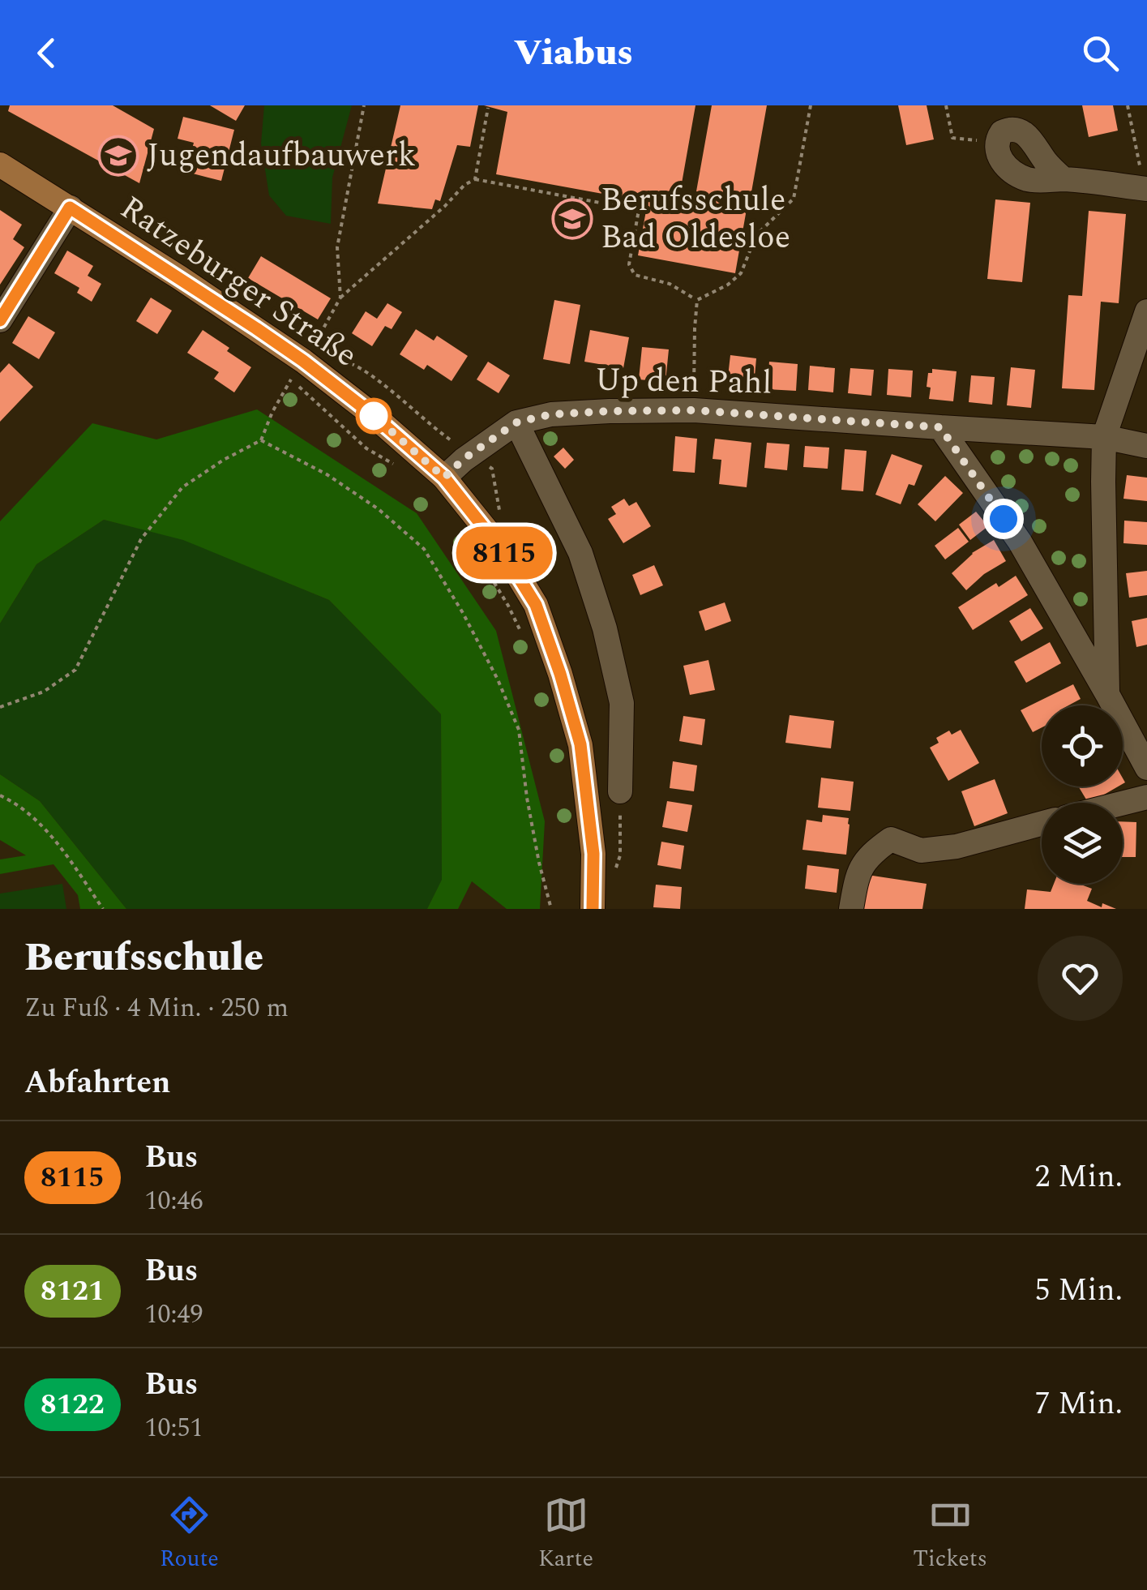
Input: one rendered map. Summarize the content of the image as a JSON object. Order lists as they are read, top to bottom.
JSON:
{
  "streets": {
    "main road": ["Ratzeburger Straße"],
    "street": ["Up den Pahl"]
  },
  "crossings": [
    ["Ratzeburger Straße", "Up den Pahl"]
  ],
  "places": {
    "school or university": ["Jugendaufbauwerk", "Berufsschule Bad Oldesloe"]
  },
  "lines": ["bus line 8115"],
  "page": {
    "header": "Viabus",
    "on_map": "8115",
    "heading": [
      ["Berufsschule", "Zu Fuß · 4 Min. · 250 m"],
      "Abfahrten"
    ],
    "list": [
      {
        "mark": "8115",
        "name": "Bus",
        "note": "10:46",
        "value": "2 Min."
      },
      {
        "mark": "8121",
        "name": "Bus",
        "note": "10:49",
        "value": "5 Min."
      },
      {
        "mark": "8122",
        "name": "Bus",
        "note": "10:51",
        "value": "7 Min."
      }
    ],
    "tabs": ["Route", "Karte", "Tickets"]
  }
}
